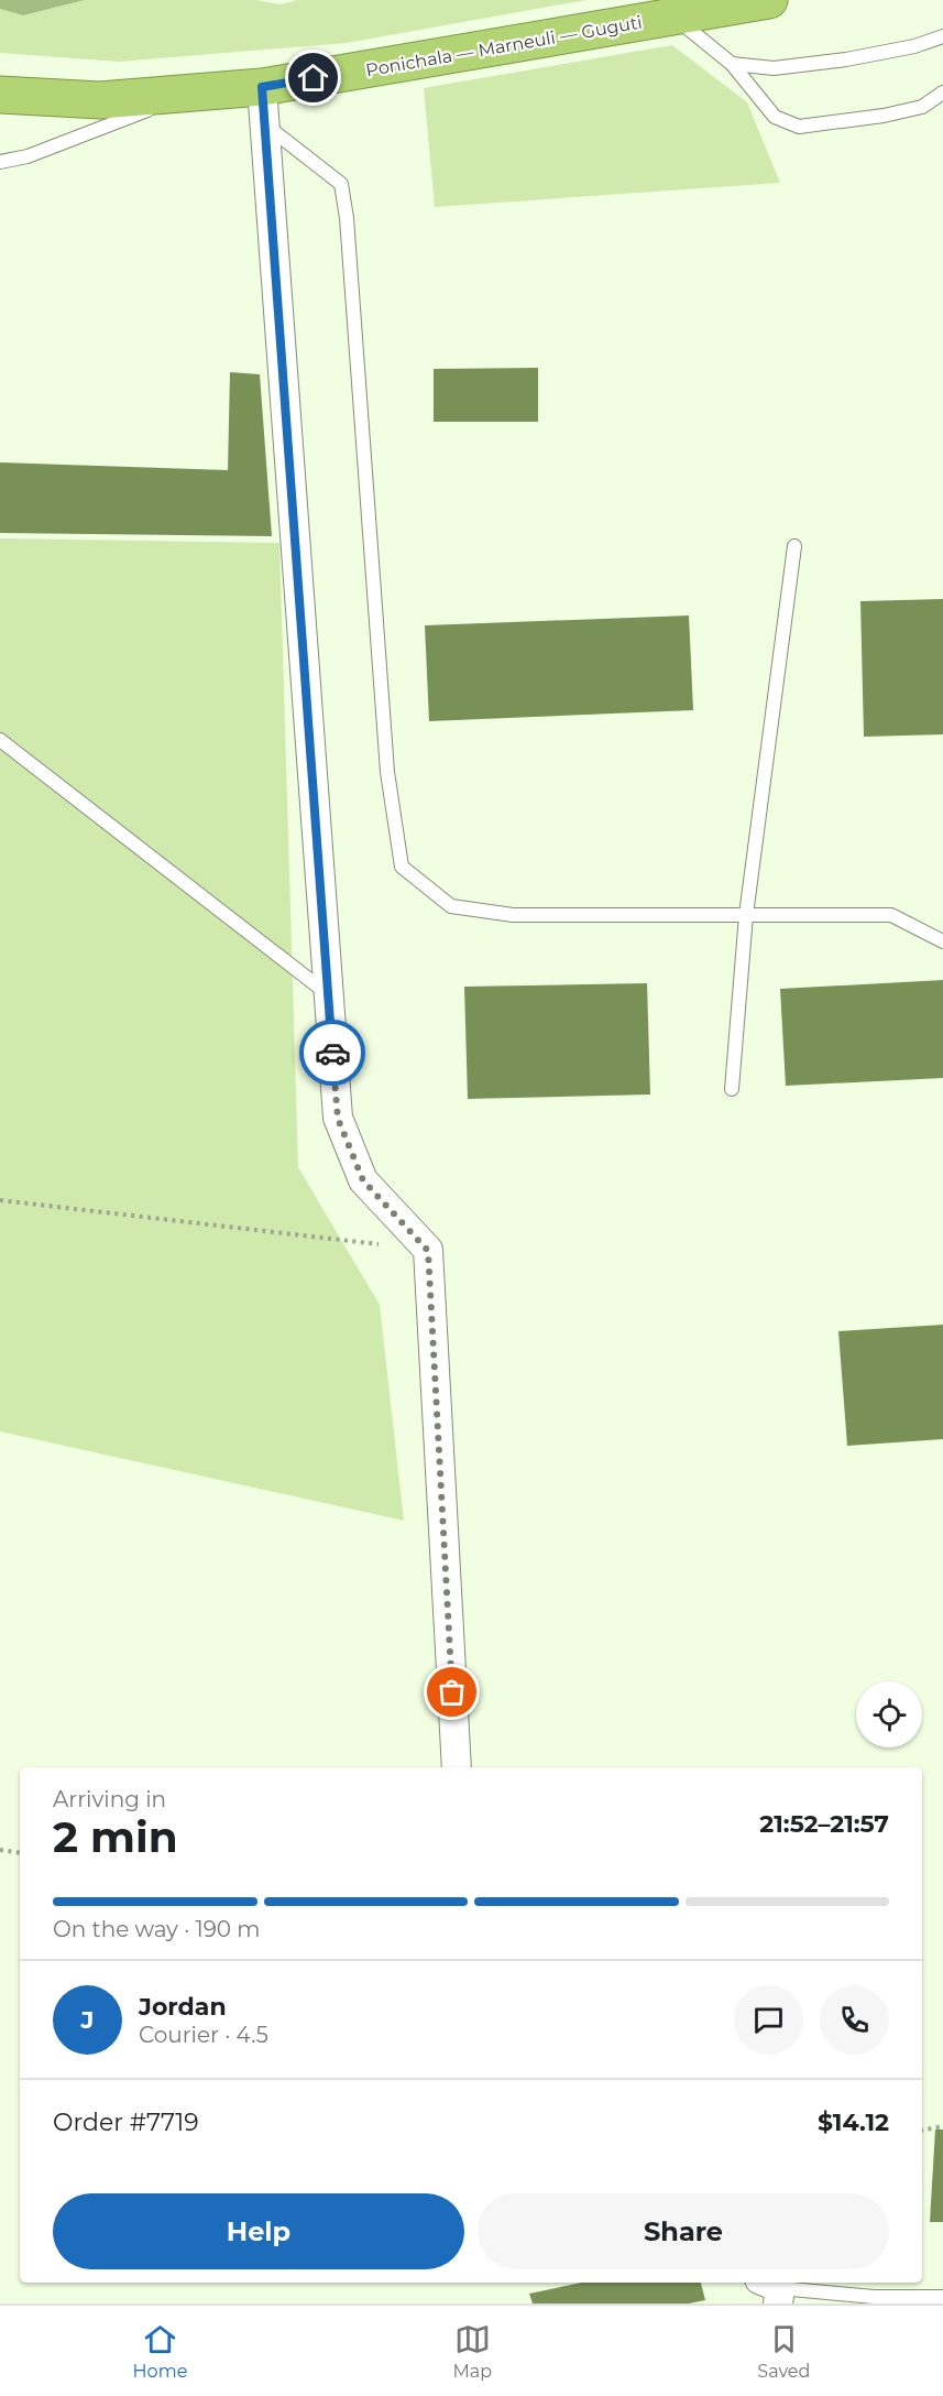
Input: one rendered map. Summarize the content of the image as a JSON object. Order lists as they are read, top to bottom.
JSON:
{
  "streets": {
    "highway": ["Ponichala — Marneuli — Guguti"]
  },
  "page": {
    "heading": ["2 min", "Arriving in", "21:52–21:57"],
    "panel": [
      "Jordan",
      "Courier · 4.5",
      "Order #7719",
      "$14.12"
    ],
    "bar": "On the way · 190 m",
    "round": "J",
    "buttons": ["Help", "Share"],
    "tabs": ["Home", "Map", "Saved"]
  }
}
